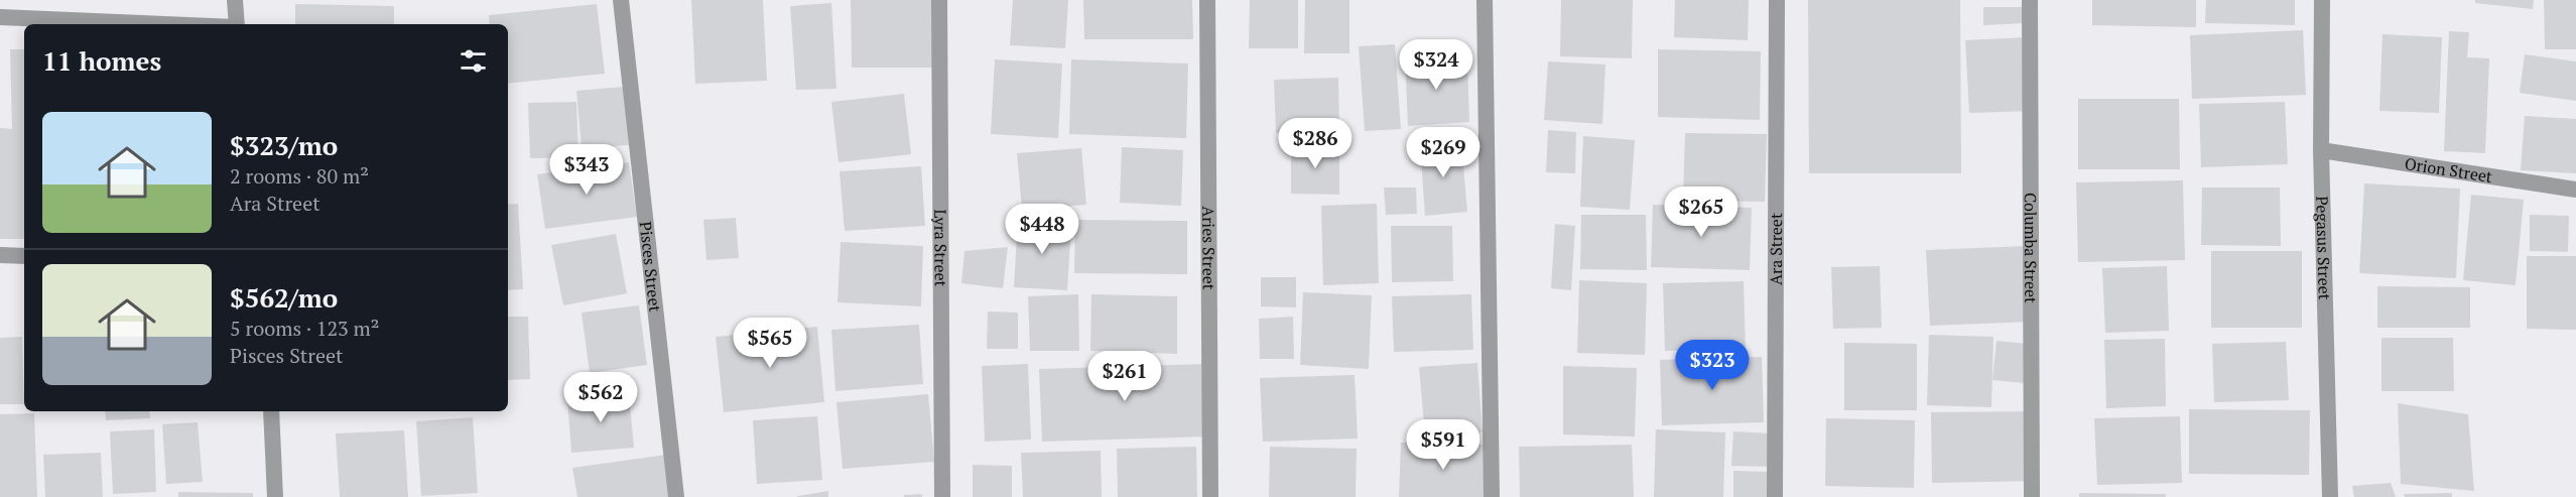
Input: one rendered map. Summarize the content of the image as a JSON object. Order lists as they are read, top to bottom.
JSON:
{
  "streets": {
    "street": [
      "Orion Street",
      "Aries Street",
      "Ara Street",
      "Lyra Street",
      "Columba Street",
      "Pegasus Street",
      "Pisces Street"
    ]
  },
  "crossings": [
    ["Orion Street", "Pegasus Street"]
  ],
  "page": {
    "heading": "11 homes",
    "price": [
      "$324",
      "$286",
      "$269",
      "$343",
      "$265",
      "$448",
      "$565",
      "$323",
      "$261",
      "$562",
      "$591"
    ],
    "list": [
      {
        "name": "$323/mo",
        "note": "2 rooms · 80 m² · Ara Street"
      },
      {
        "name": "$562/mo",
        "note": "5 rooms · 123 m² · Pisces Street"
      }
    ]
  }
}
